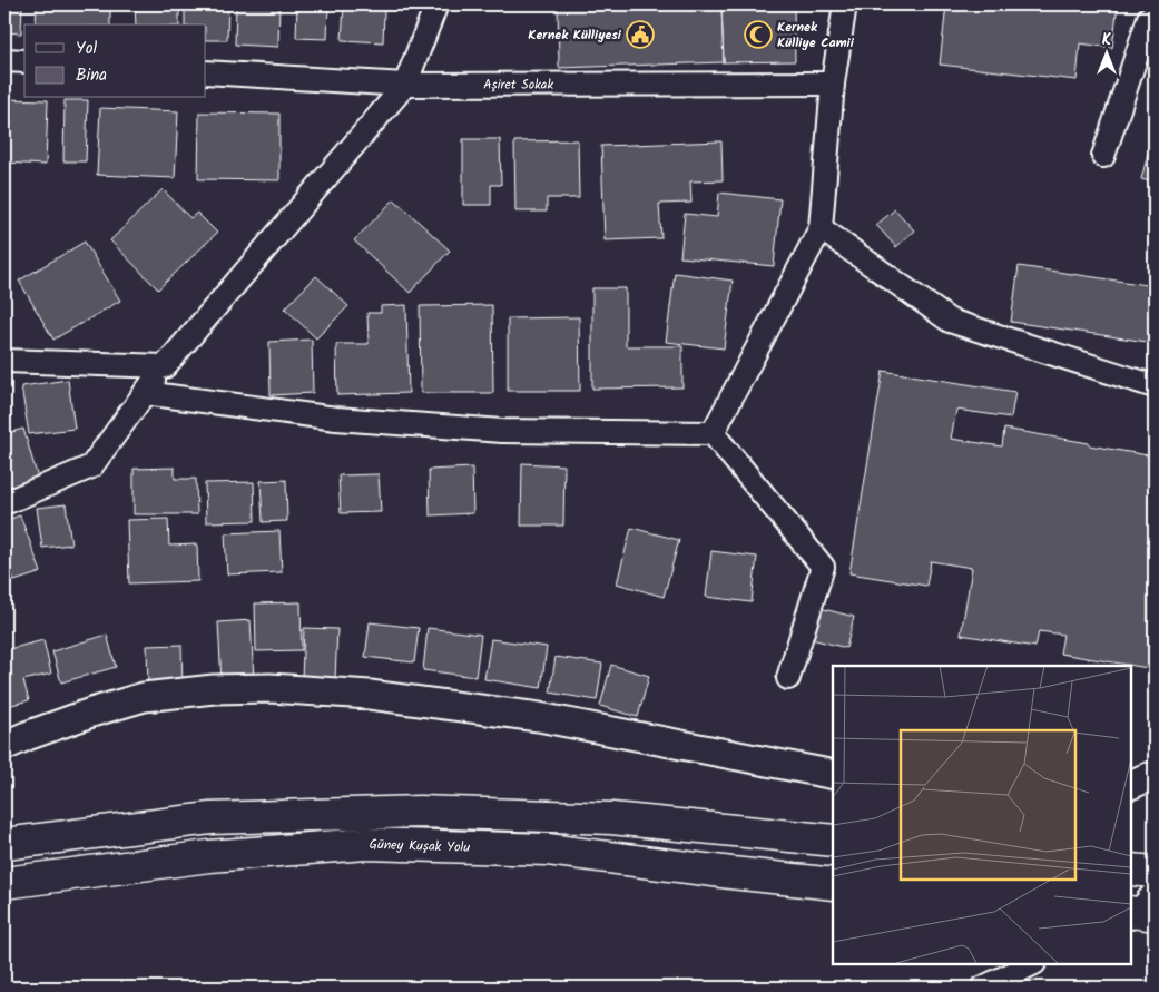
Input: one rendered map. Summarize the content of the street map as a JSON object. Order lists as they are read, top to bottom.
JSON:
{
  "streets": {
    "main road": ["Güney Kuşak Yolu"],
    "street": ["Aşiret Sokak"]
  },
  "places": {
    "public building": ["Kernek Külliyesi"],
    "mosque": ["Kernek Külliye Camii"]
  },
  "legend": ["Yol", "Bina"],
  "north": "top"
}
